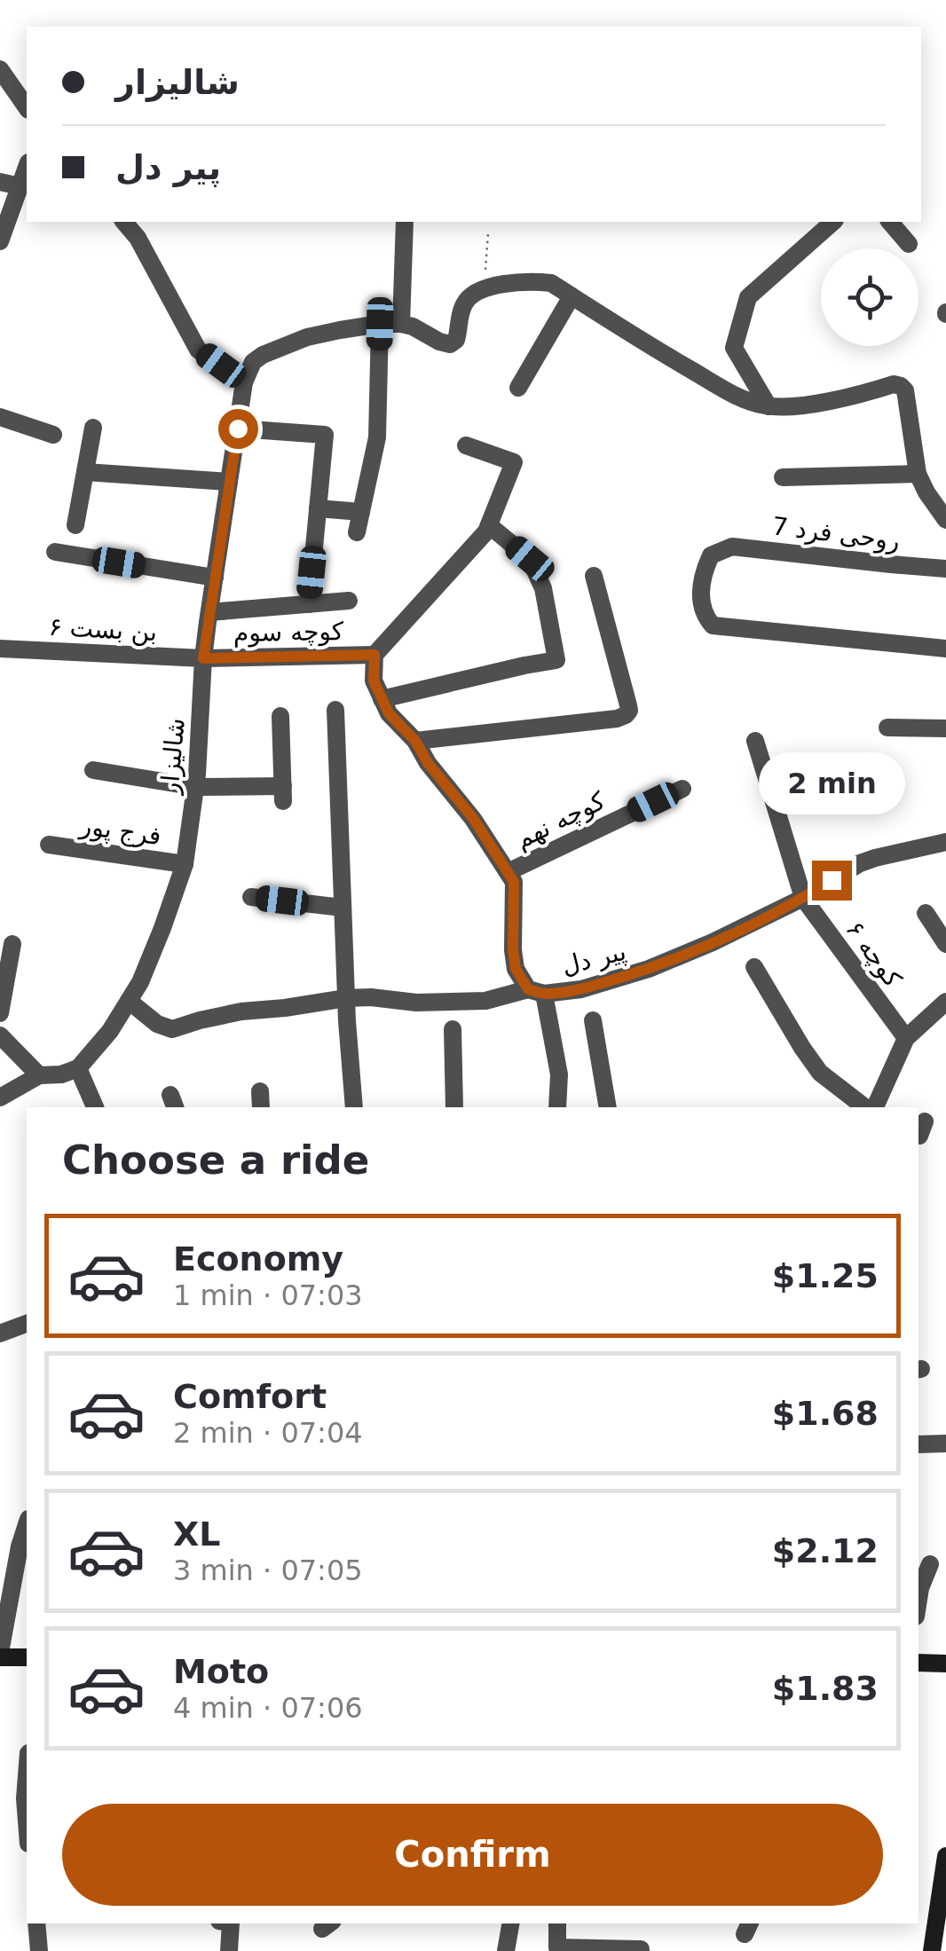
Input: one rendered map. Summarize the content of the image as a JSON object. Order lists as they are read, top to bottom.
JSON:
{
  "streets": {
    "street": [
      "روحی فرد 7",
      "بن بست ۶",
      "کوچه سوم",
      "شالیزار",
      "کوچه نهم",
      "فرج پور",
      "کوچه ۶",
      "پیر دل"
    ]
  },
  "crossings": [
    ["بن بست ۶", "کوچه سوم"],
    ["بن بست ۶", "شالیزار"],
    ["کوچه سوم", "شالیزار"],
    ["شالیزار", "فرج پور"],
    ["شالیزار", "پیر دل"],
    ["کوچه ۶", "پیر دل"]
  ],
  "page": {
    "banner": ["شالیزار", "پیر دل"],
    "bubble": "2 min",
    "heading": "Choose a ride",
    "list": [
      {
        "name": "Economy",
        "note": "1 min · 07:03",
        "value": "$1.25"
      },
      {
        "name": "Comfort",
        "note": "2 min · 07:04",
        "value": "$1.68"
      },
      {
        "name": "XL",
        "note": "3 min · 07:05",
        "value": "$2.12"
      },
      {
        "name": "Moto",
        "note": "4 min · 07:06",
        "value": "$1.83"
      }
    ],
    "buttons": "Confirm"
  }
}
